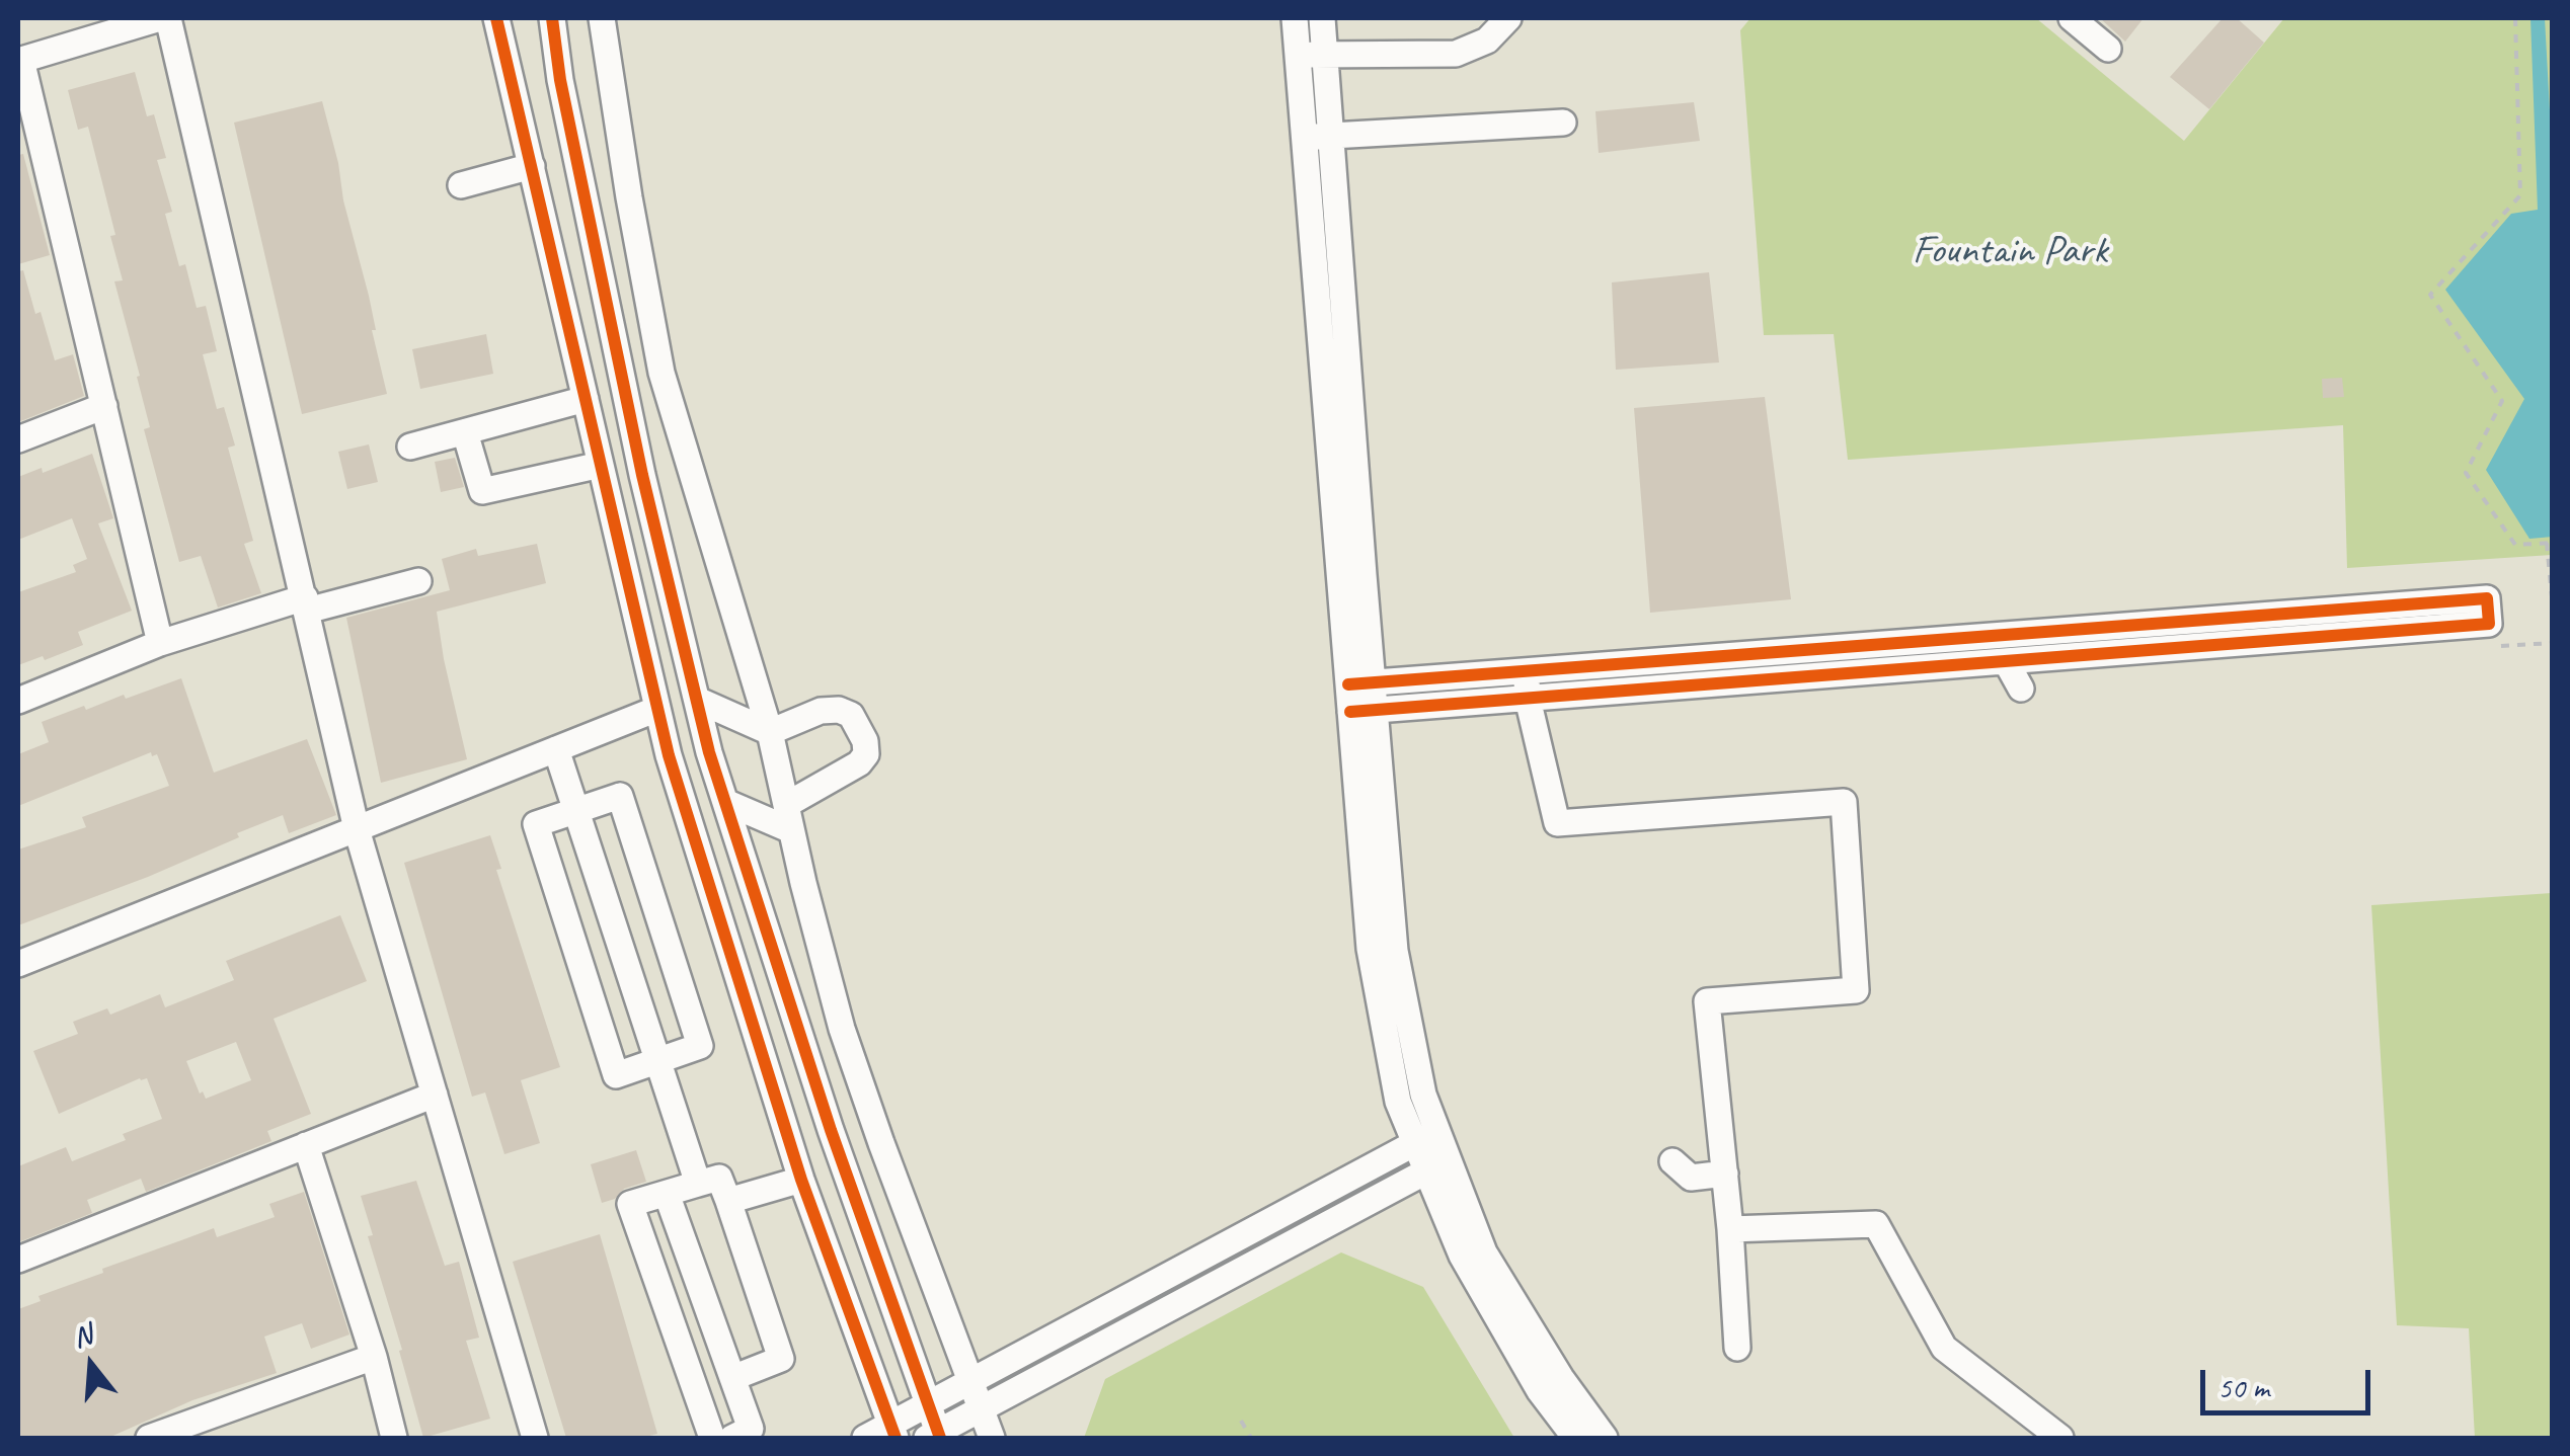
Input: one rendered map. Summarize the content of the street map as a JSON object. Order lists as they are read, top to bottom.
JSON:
{
  "parks": ["Fountain Park"],
  "scale_bar": "50 m",
  "north": "top"
}
